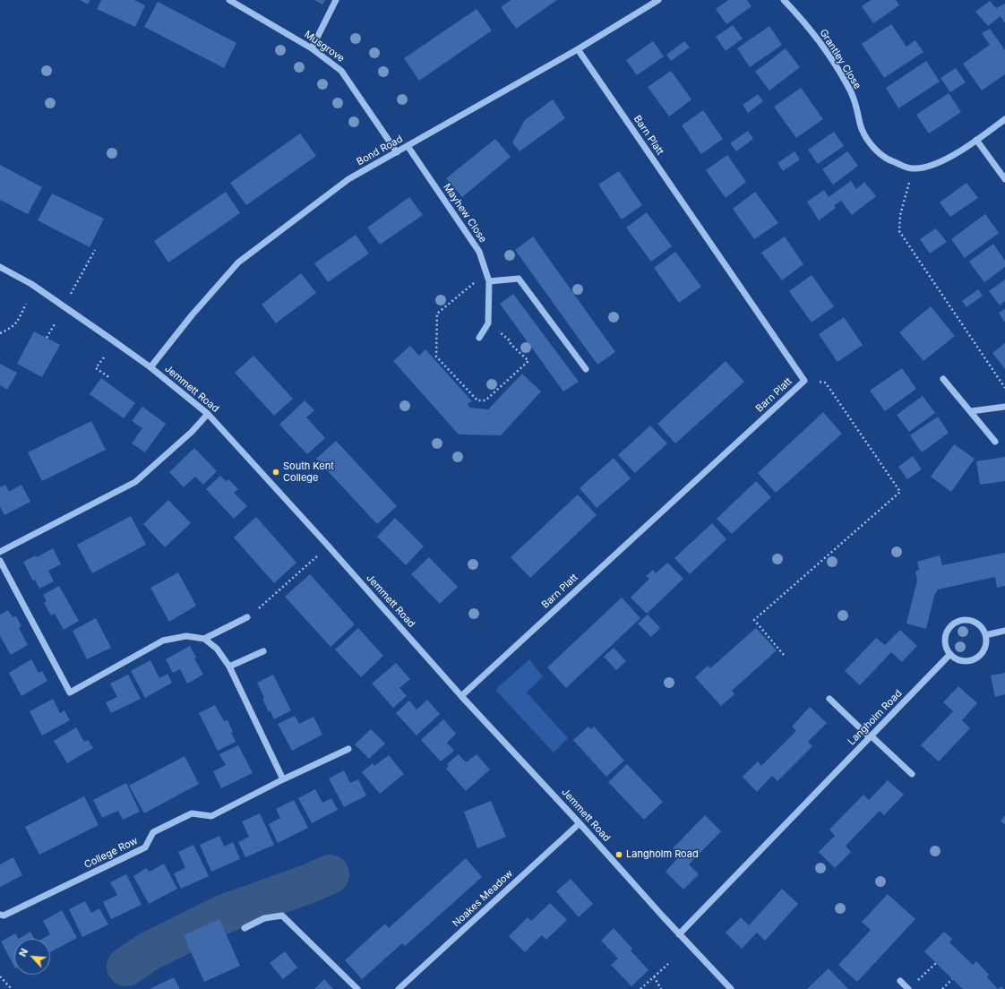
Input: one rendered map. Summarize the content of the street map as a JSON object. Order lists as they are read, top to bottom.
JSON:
{
  "streets": {
    "street": [
      "Musgrove",
      "Grantley Close",
      "Barn Platt",
      "Bond Road",
      "Mayhew Close",
      "Jemmett Road",
      "Langholm Road",
      "College Row",
      "Noakes Meadow"
    ]
  },
  "crossings": [
    ["Musgrove", "Bond Road"],
    ["Barn Platt", "Bond Road"],
    ["Barn Platt", "Jemmett Road"],
    ["Bond Road", "Mayhew Close"],
    ["Bond Road", "Jemmett Road"],
    ["Jemmett Road", "Langholm Road"],
    ["Jemmett Road", "Noakes Meadow"]
  ],
  "places": ["South Kent College", "Langholm Road"],
  "north": "top left"
}
